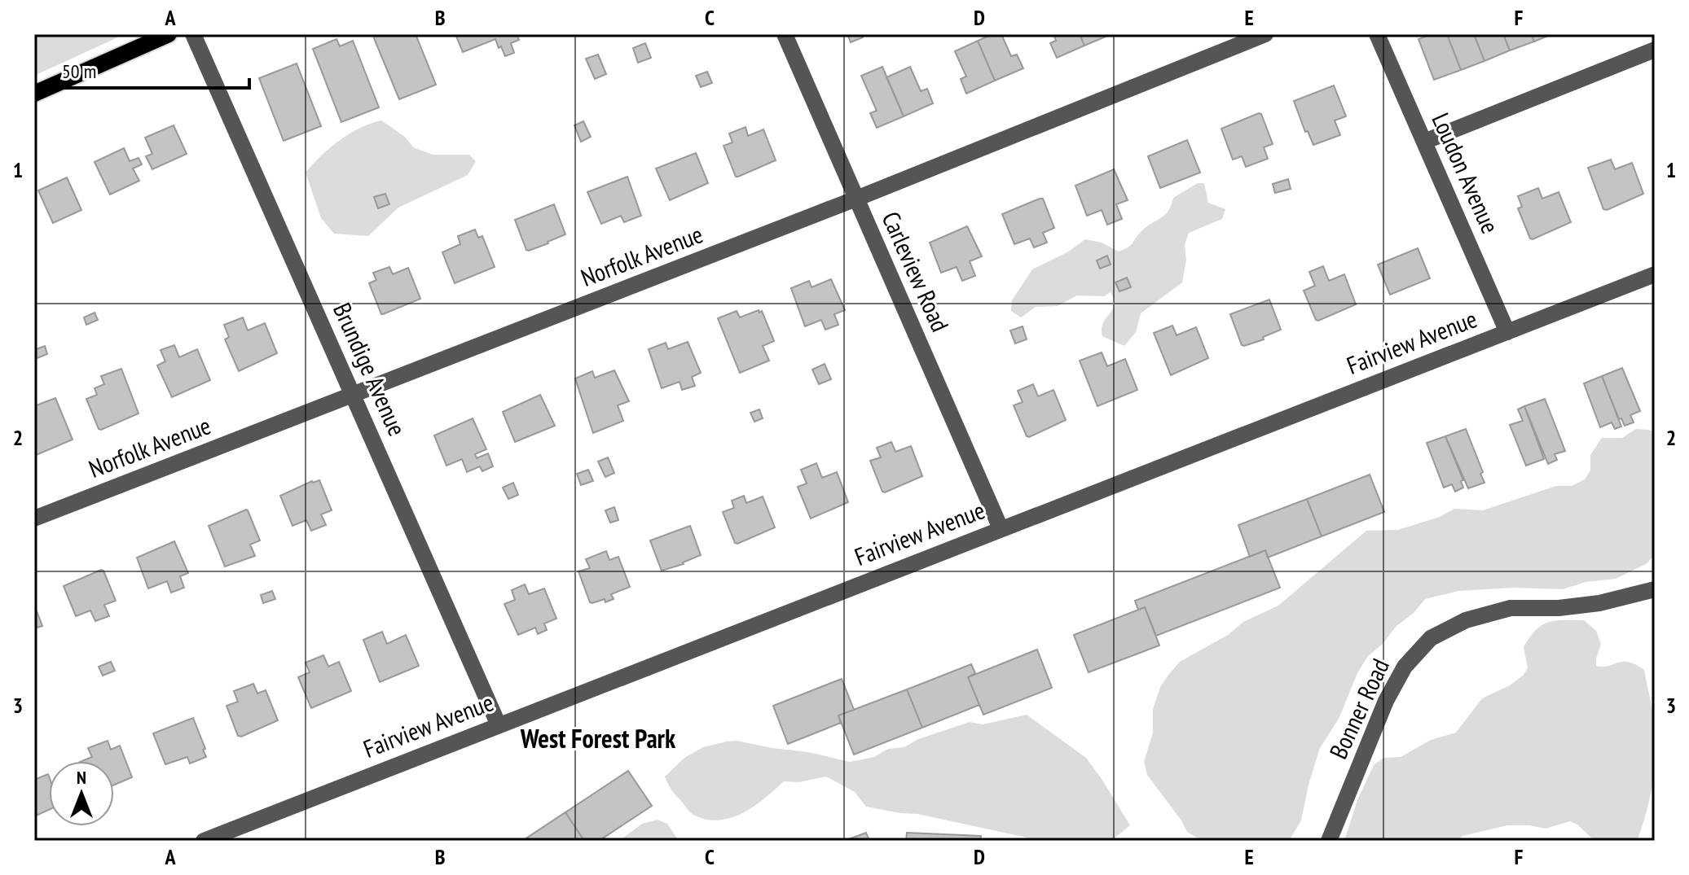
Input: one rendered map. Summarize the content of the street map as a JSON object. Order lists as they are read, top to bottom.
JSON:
{
  "streets": {
    "street": [
      "Loudon Avenue",
      "Norfolk Avenue",
      "Carleview Road",
      "Fairview Avenue",
      "Brundige Avenue",
      "Bonner Road"
    ]
  },
  "crossings": [
    ["Loudon Avenue", "Fairview Avenue"],
    ["Norfolk Avenue", "Carleview Road"],
    ["Norfolk Avenue", "Brundige Avenue"],
    ["Carleview Road", "Fairview Avenue"],
    ["Fairview Avenue", "Brundige Avenue"]
  ],
  "districts": ["West Forest Park"],
  "scale_bar": "50 m",
  "north": "top",
  "grid": {
    "columns": [
      "A",
      "B",
      "C",
      "D",
      "E",
      "F"
    ],
    "rows": ["1", "2", "3"]
  }
}
